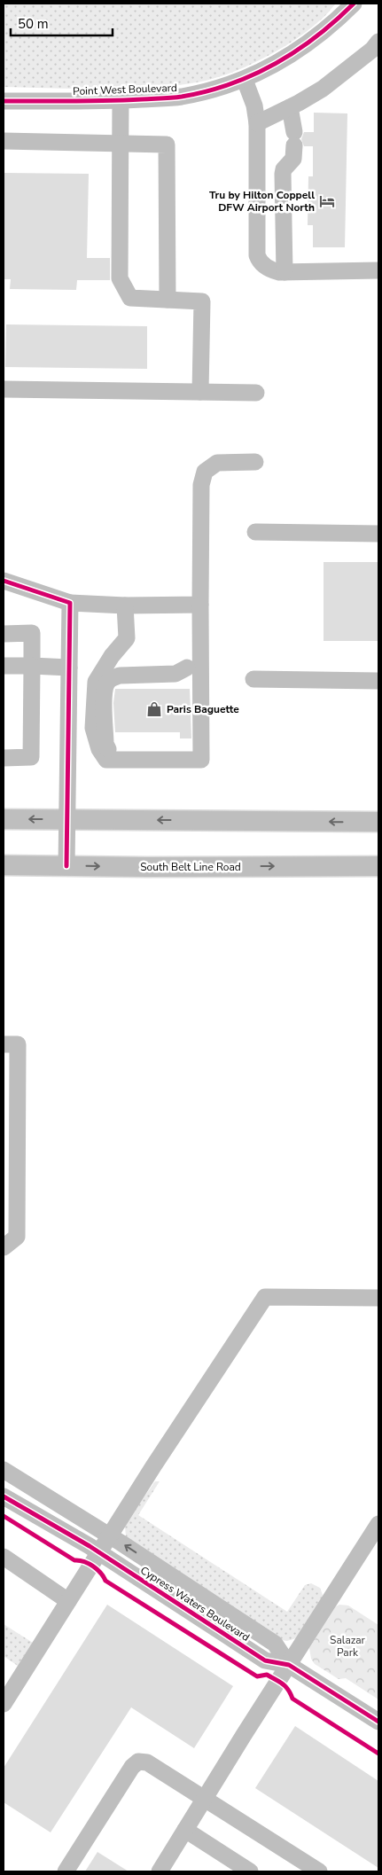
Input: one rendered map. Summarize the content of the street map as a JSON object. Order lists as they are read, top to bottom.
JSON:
{
  "streets": {
    "main road": ["South Belt Line Road"],
    "street": ["Point West Boulevard", "Cypress Waters Boulevard"]
  },
  "parks": ["Salazar Park"],
  "places": {
    "hotel": ["Tru by Hilton Coppell DFW Airport North"],
    "shop": ["Paris Baguette"]
  },
  "scale_bar": "50 m"
}
